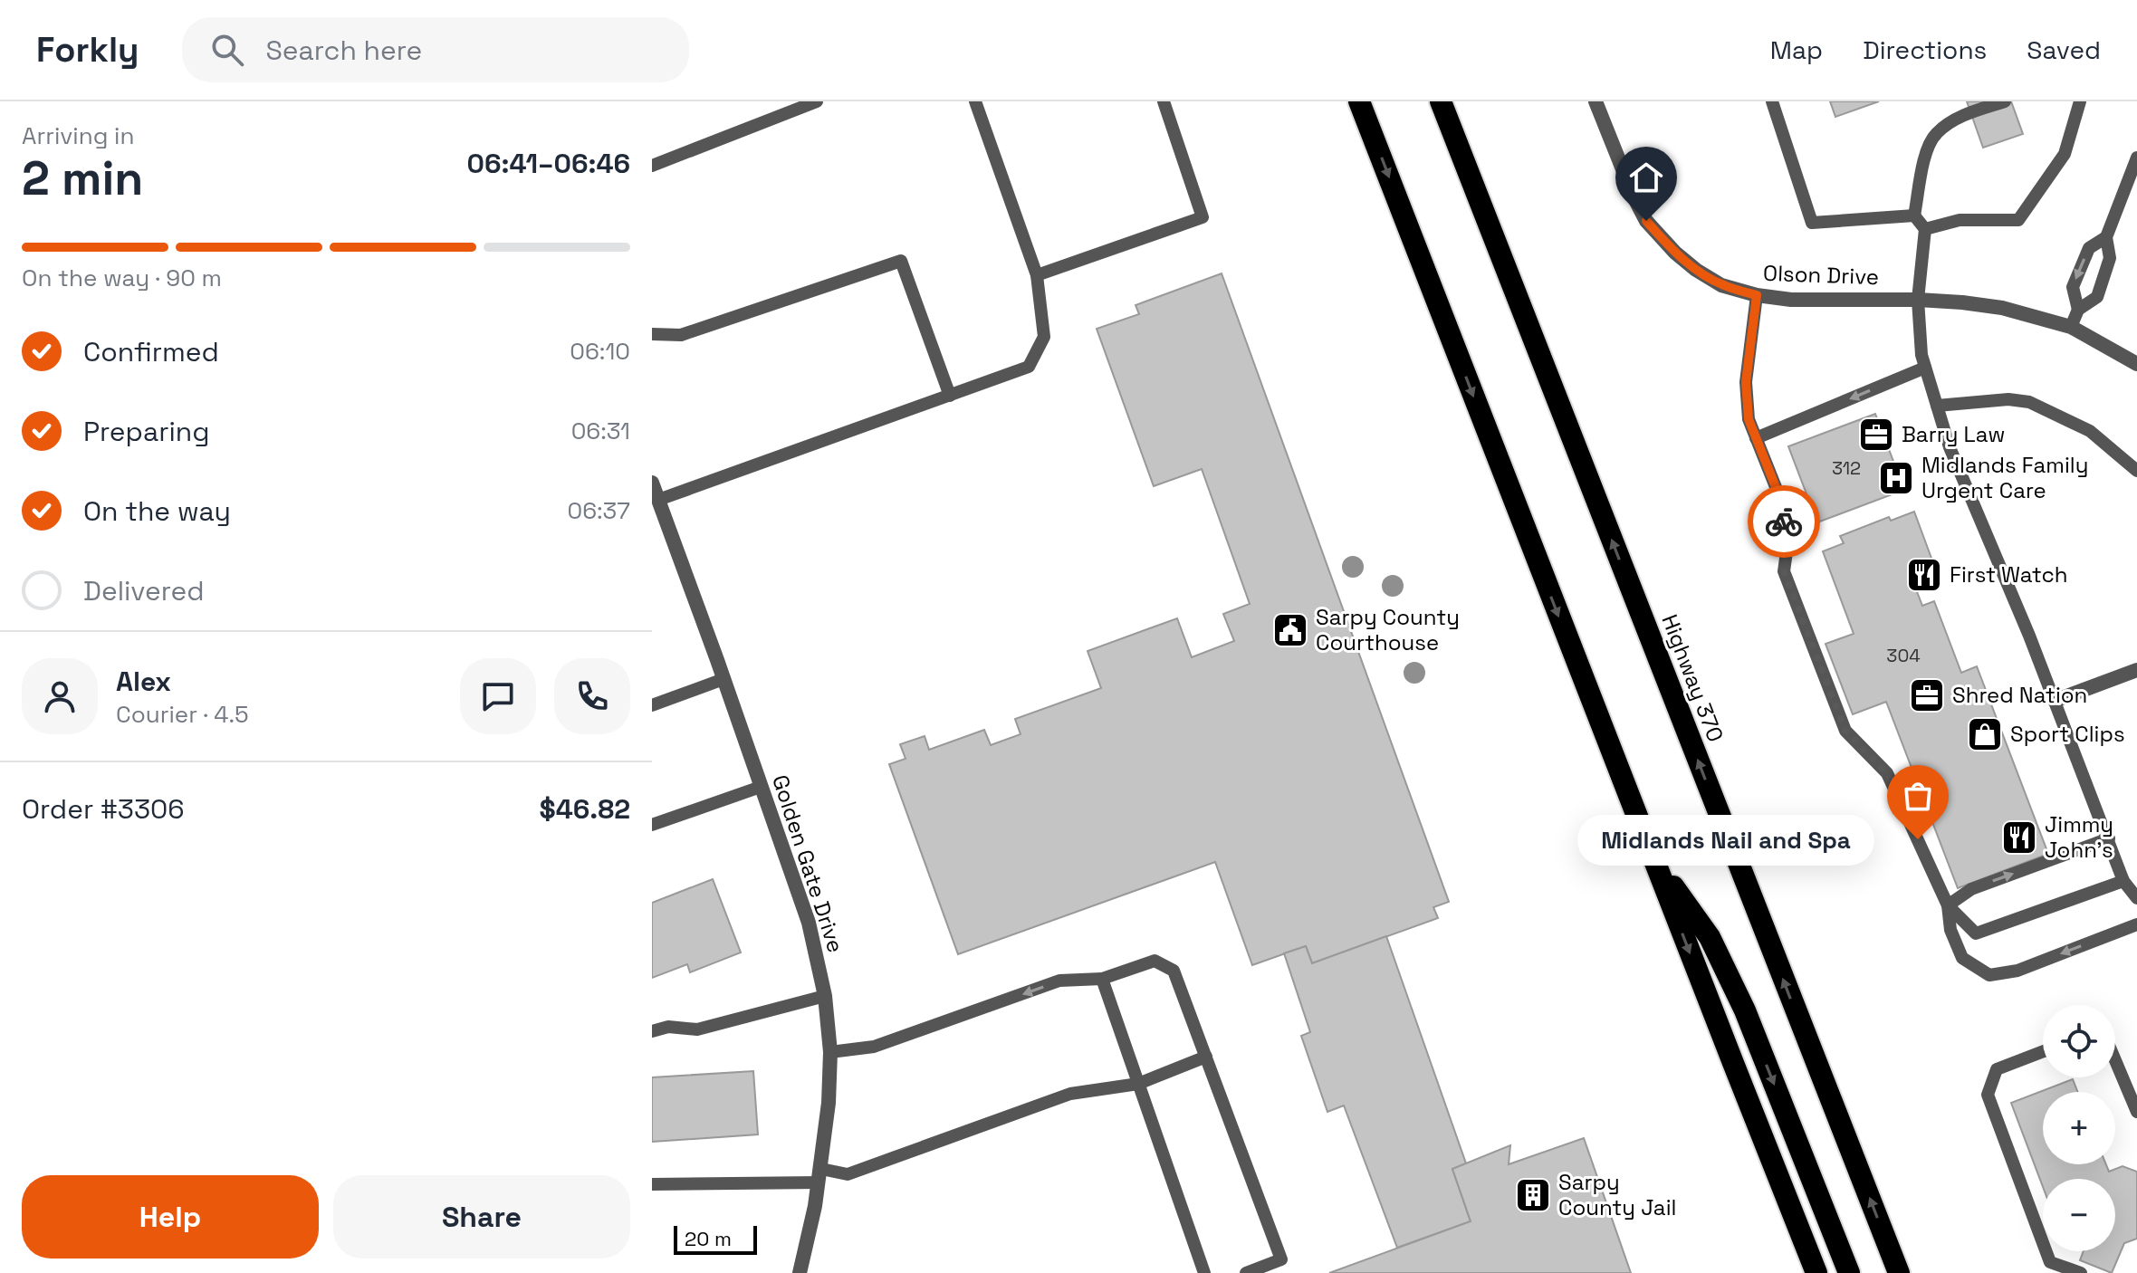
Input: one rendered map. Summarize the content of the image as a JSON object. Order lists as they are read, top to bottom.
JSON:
{
  "streets": {
    "highway": ["Highway 370"],
    "street": ["Olson Drive", "Golden Gate Drive"]
  },
  "places": {
    "office": ["Barry Law", "Shred Nation"],
    "hospital": ["Midlands Family Urgent Care"],
    "restaurant": ["First Watch", "Jimmy John's"],
    "public building": ["Sarpy County Courthouse"],
    "shop": ["Sport Clips"],
    "other": ["Midlands Nail and Spa"],
    "building": ["Sarpy County Jail"]
  },
  "house_numbers": ["312", "304"],
  "scale_bar": "20 m",
  "page": {
    "header": "Forkly",
    "search": "Search here",
    "nav": ["Map", "Directions", "Saved"],
    "heading": ["2 min", "Arriving in", "06:41–06:46"],
    "panel": [
      "Alex",
      "Courier · 4.5",
      "Order #3306",
      "$46.82"
    ],
    "bar": "On the way · 90 m",
    "list": [
      ["Confirmed", "06:10"],
      ["Preparing", "06:31"],
      ["On the way", "06:37"],
      "Delivered"
    ],
    "bubble": "Midlands Nail and Spa",
    "map_buttons": ["+", "−"],
    "buttons": ["Help", "Share"],
    "scale": "20 m"
  }
}
